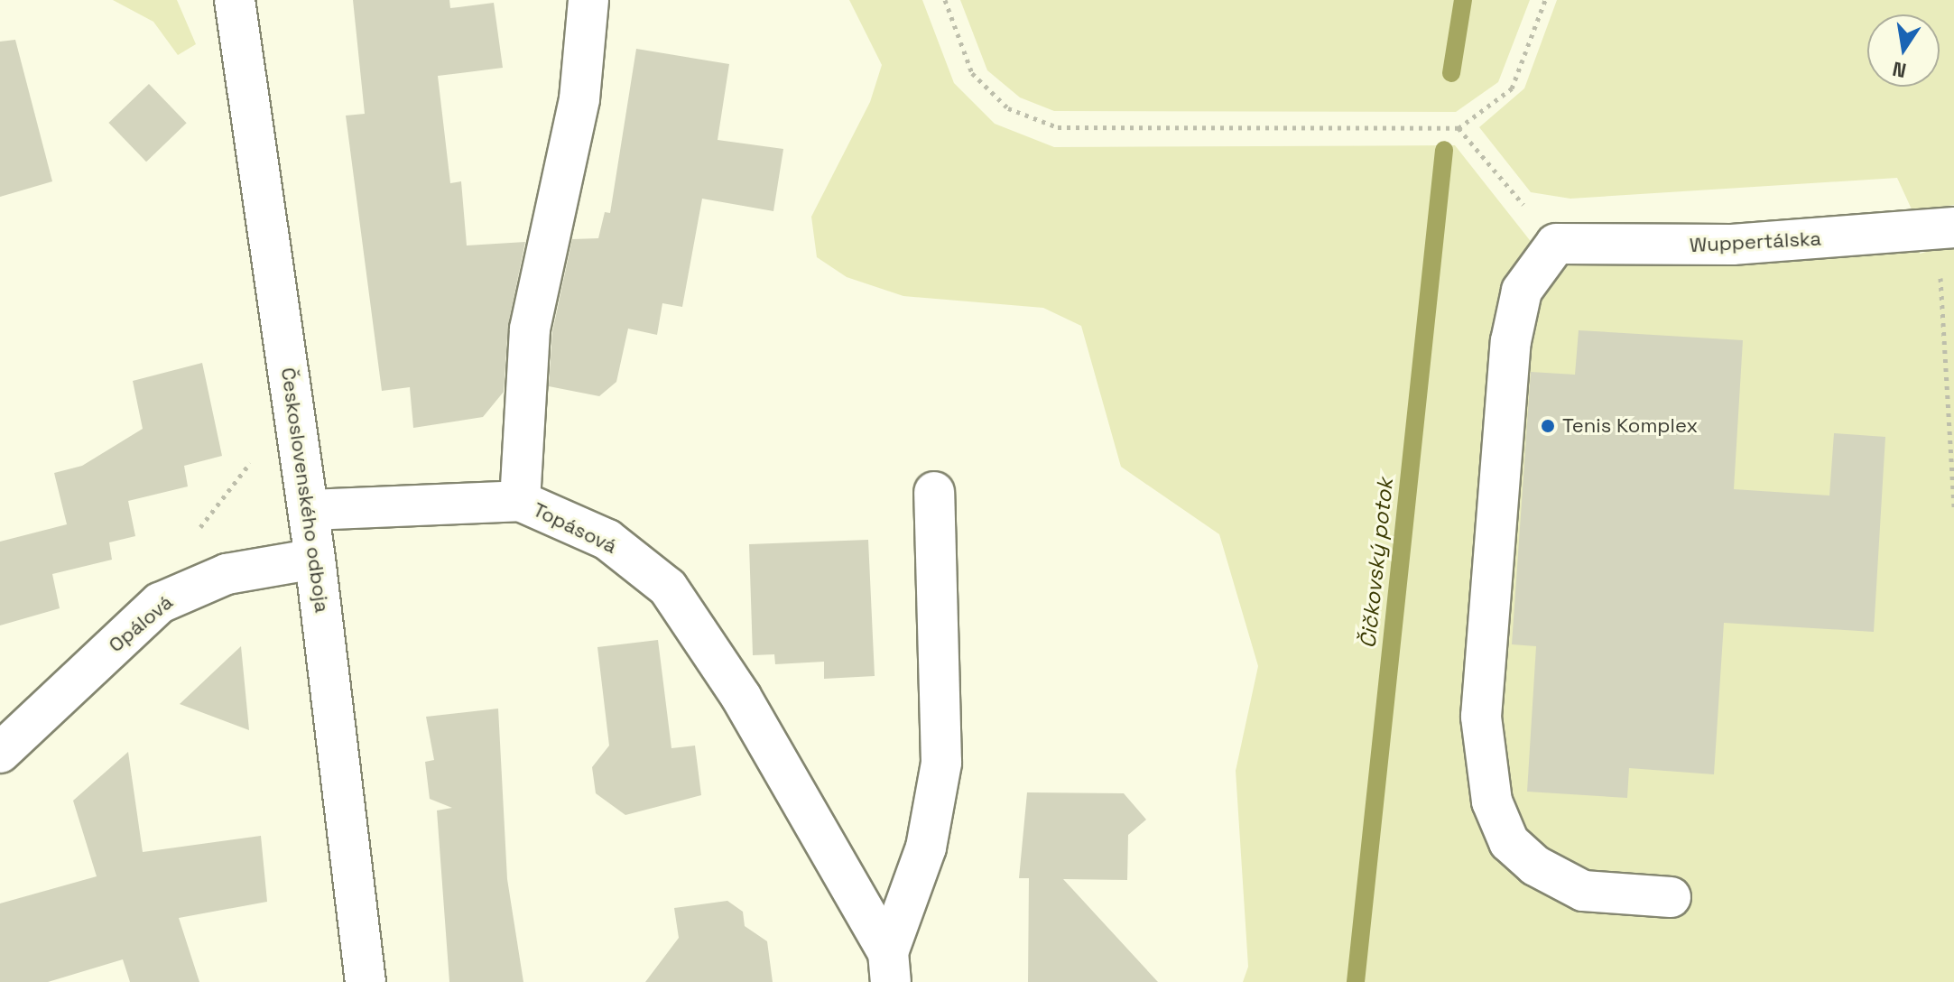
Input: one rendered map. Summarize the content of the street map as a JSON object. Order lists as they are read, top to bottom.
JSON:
{
  "streets": {
    "street": [
      "Wuppertálska",
      "Československého odboja",
      "Topásová",
      "Opálová"
    ]
  },
  "crossings": [
    ["Československého odboja", "Opálová"]
  ],
  "water": ["Čičkovský potok"],
  "places": ["Tenis Komplex"],
  "north": "bottom"
}
